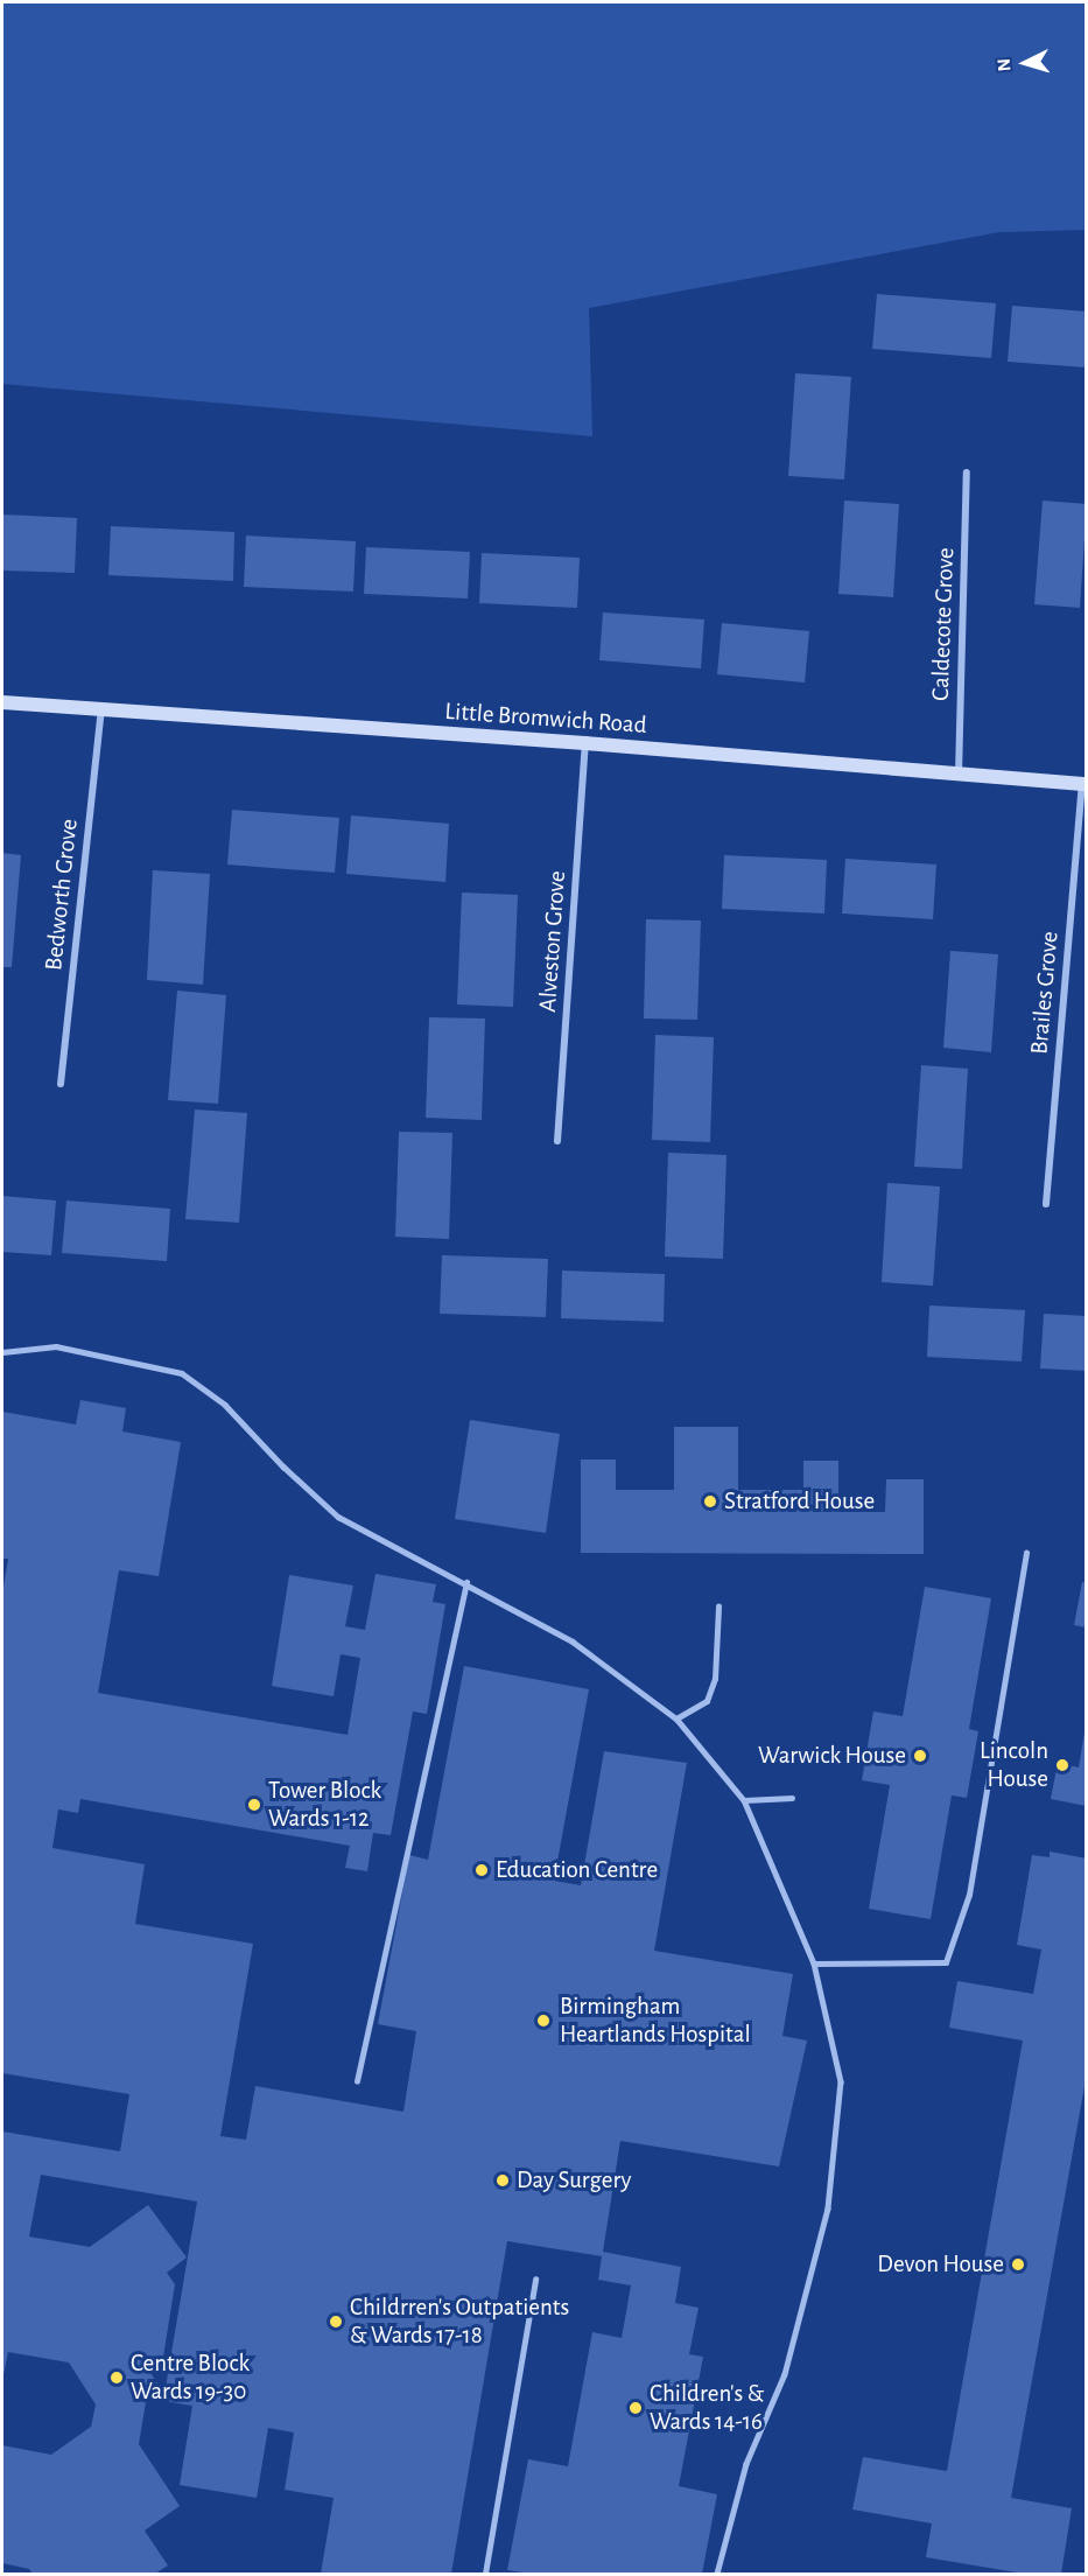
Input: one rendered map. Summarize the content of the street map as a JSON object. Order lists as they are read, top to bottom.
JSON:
{
  "streets": {
    "street": [
      "Caldecote Grove",
      "Little Bromwich Road",
      "Bedworth Grove",
      "Alveston Grove",
      "Brailes Grove"
    ]
  },
  "crossings": [
    ["Caldecote Grove", "Little Bromwich Road"],
    ["Little Bromwich Road", "Bedworth Grove"],
    ["Little Bromwich Road", "Alveston Grove"],
    ["Little Bromwich Road", "Brailes Grove"]
  ],
  "places": [
    "Stratford House",
    "Warwick House",
    "Lincoln House",
    "Tower Block Wards 1-12",
    "Education Centre",
    "Birmingham Heartlands Hospital",
    "Day Surgery",
    "Devon House",
    "Childrren's Outpatients & Wards 17-18",
    "Centre Block Wards 19-30",
    "Children's & Wards 14-16"
  ],
  "north": "left"
}
